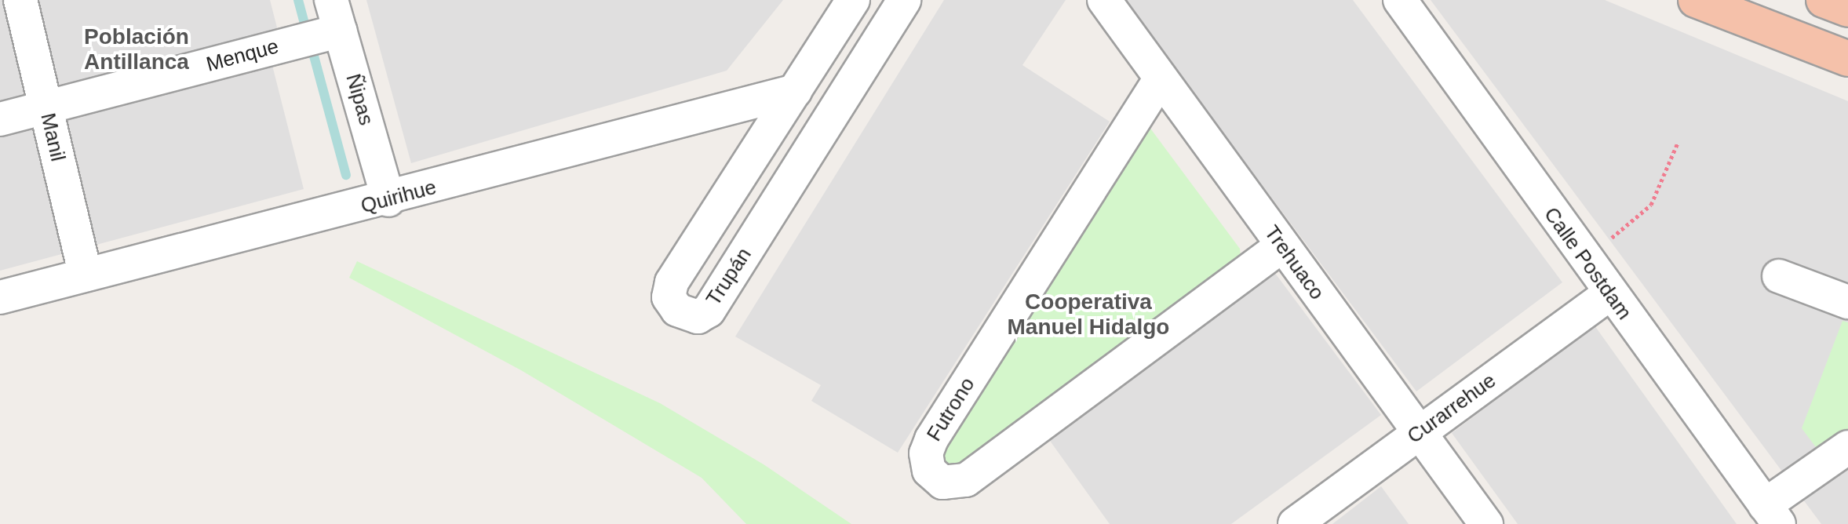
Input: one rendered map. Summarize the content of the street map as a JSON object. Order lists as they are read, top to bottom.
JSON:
{
  "streets": {
    "street": [
      "Menque",
      "Ñipas",
      "Manil",
      "Quirihue",
      "Trehuaco",
      "Calle Postdam",
      "Trupán",
      "Curarrehue",
      "Futrono"
    ]
  },
  "crossings": [
    ["Menque", "Ñipas"],
    ["Menque", "Manil"],
    ["Ñipas", "Quirihue"],
    ["Manil", "Quirihue"],
    ["Quirihue", "Trupán"],
    ["Trehuaco", "Curarrehue"],
    ["Trehuaco", "Futrono"],
    ["Calle Postdam", "Curarrehue"]
  ],
  "districts": ["Población Antillanca", "Cooperativa Manuel Hidalgo"]
}
